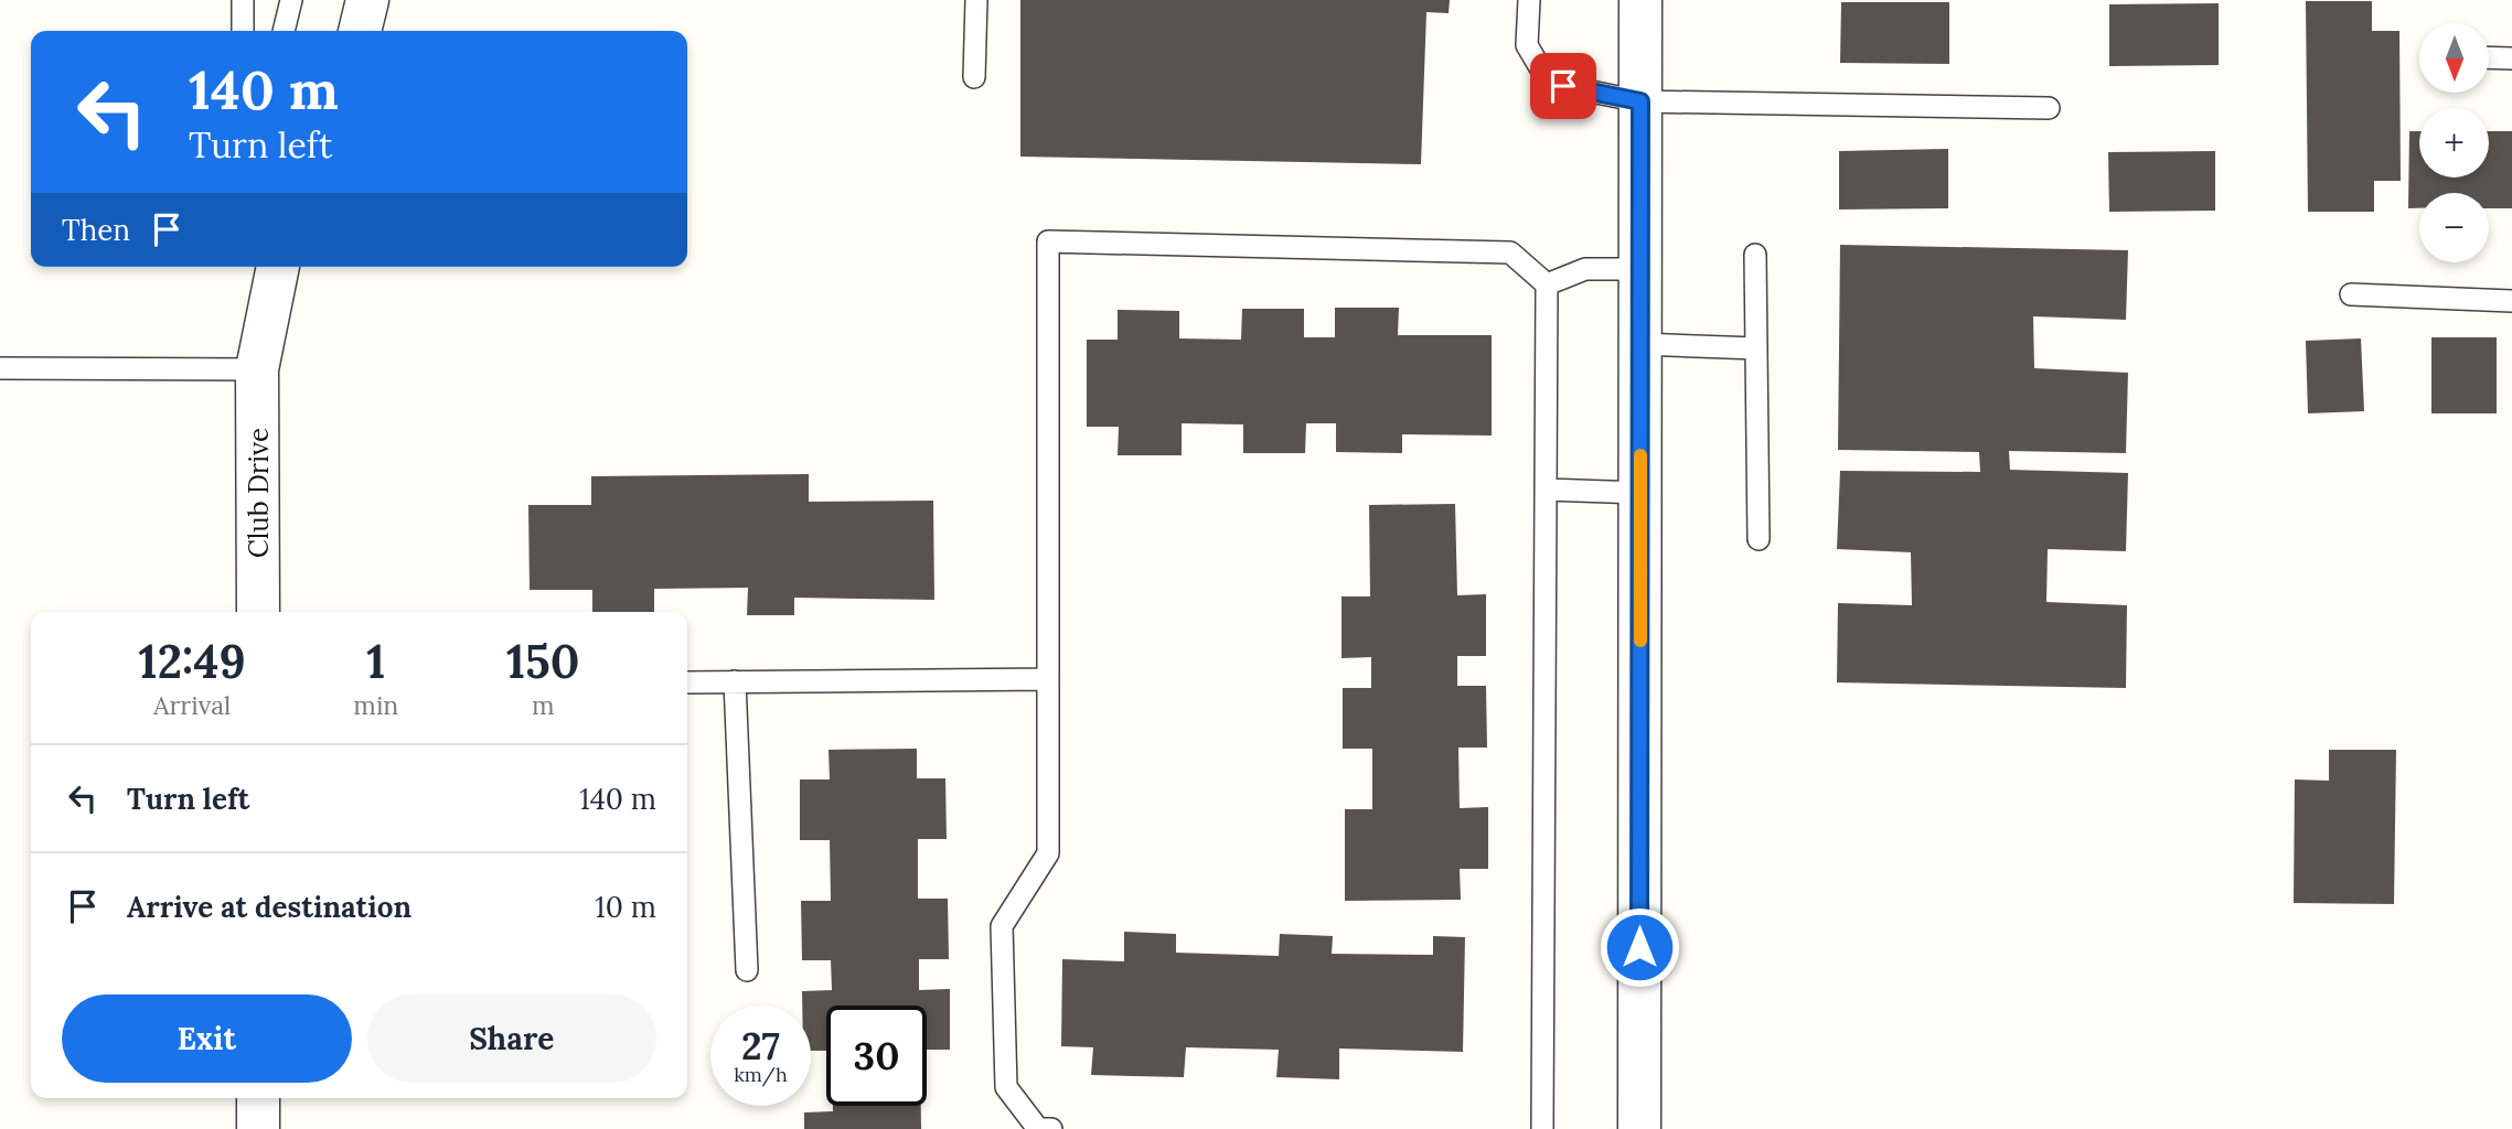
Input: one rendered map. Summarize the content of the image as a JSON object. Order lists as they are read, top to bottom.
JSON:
{
  "streets": {
    "street": ["Club Drive"]
  },
  "north": "bottom",
  "page": {
    "map_buttons": ["+", "−"],
    "turn": ["140 m", "Turn left"],
    "then": "Then",
    "eta": [
      "12:49",
      "Arrival",
      "1",
      "min",
      "150",
      "m"
    ],
    "list": [
      {
        "name": "Turn left",
        "value": "140 m"
      },
      {
        "name": "Arrive at destination",
        "value": "10 m"
      }
    ],
    "buttons": ["Exit", "Share"],
    "speed": "27 km/h",
    "limit": "30"
  }
}
